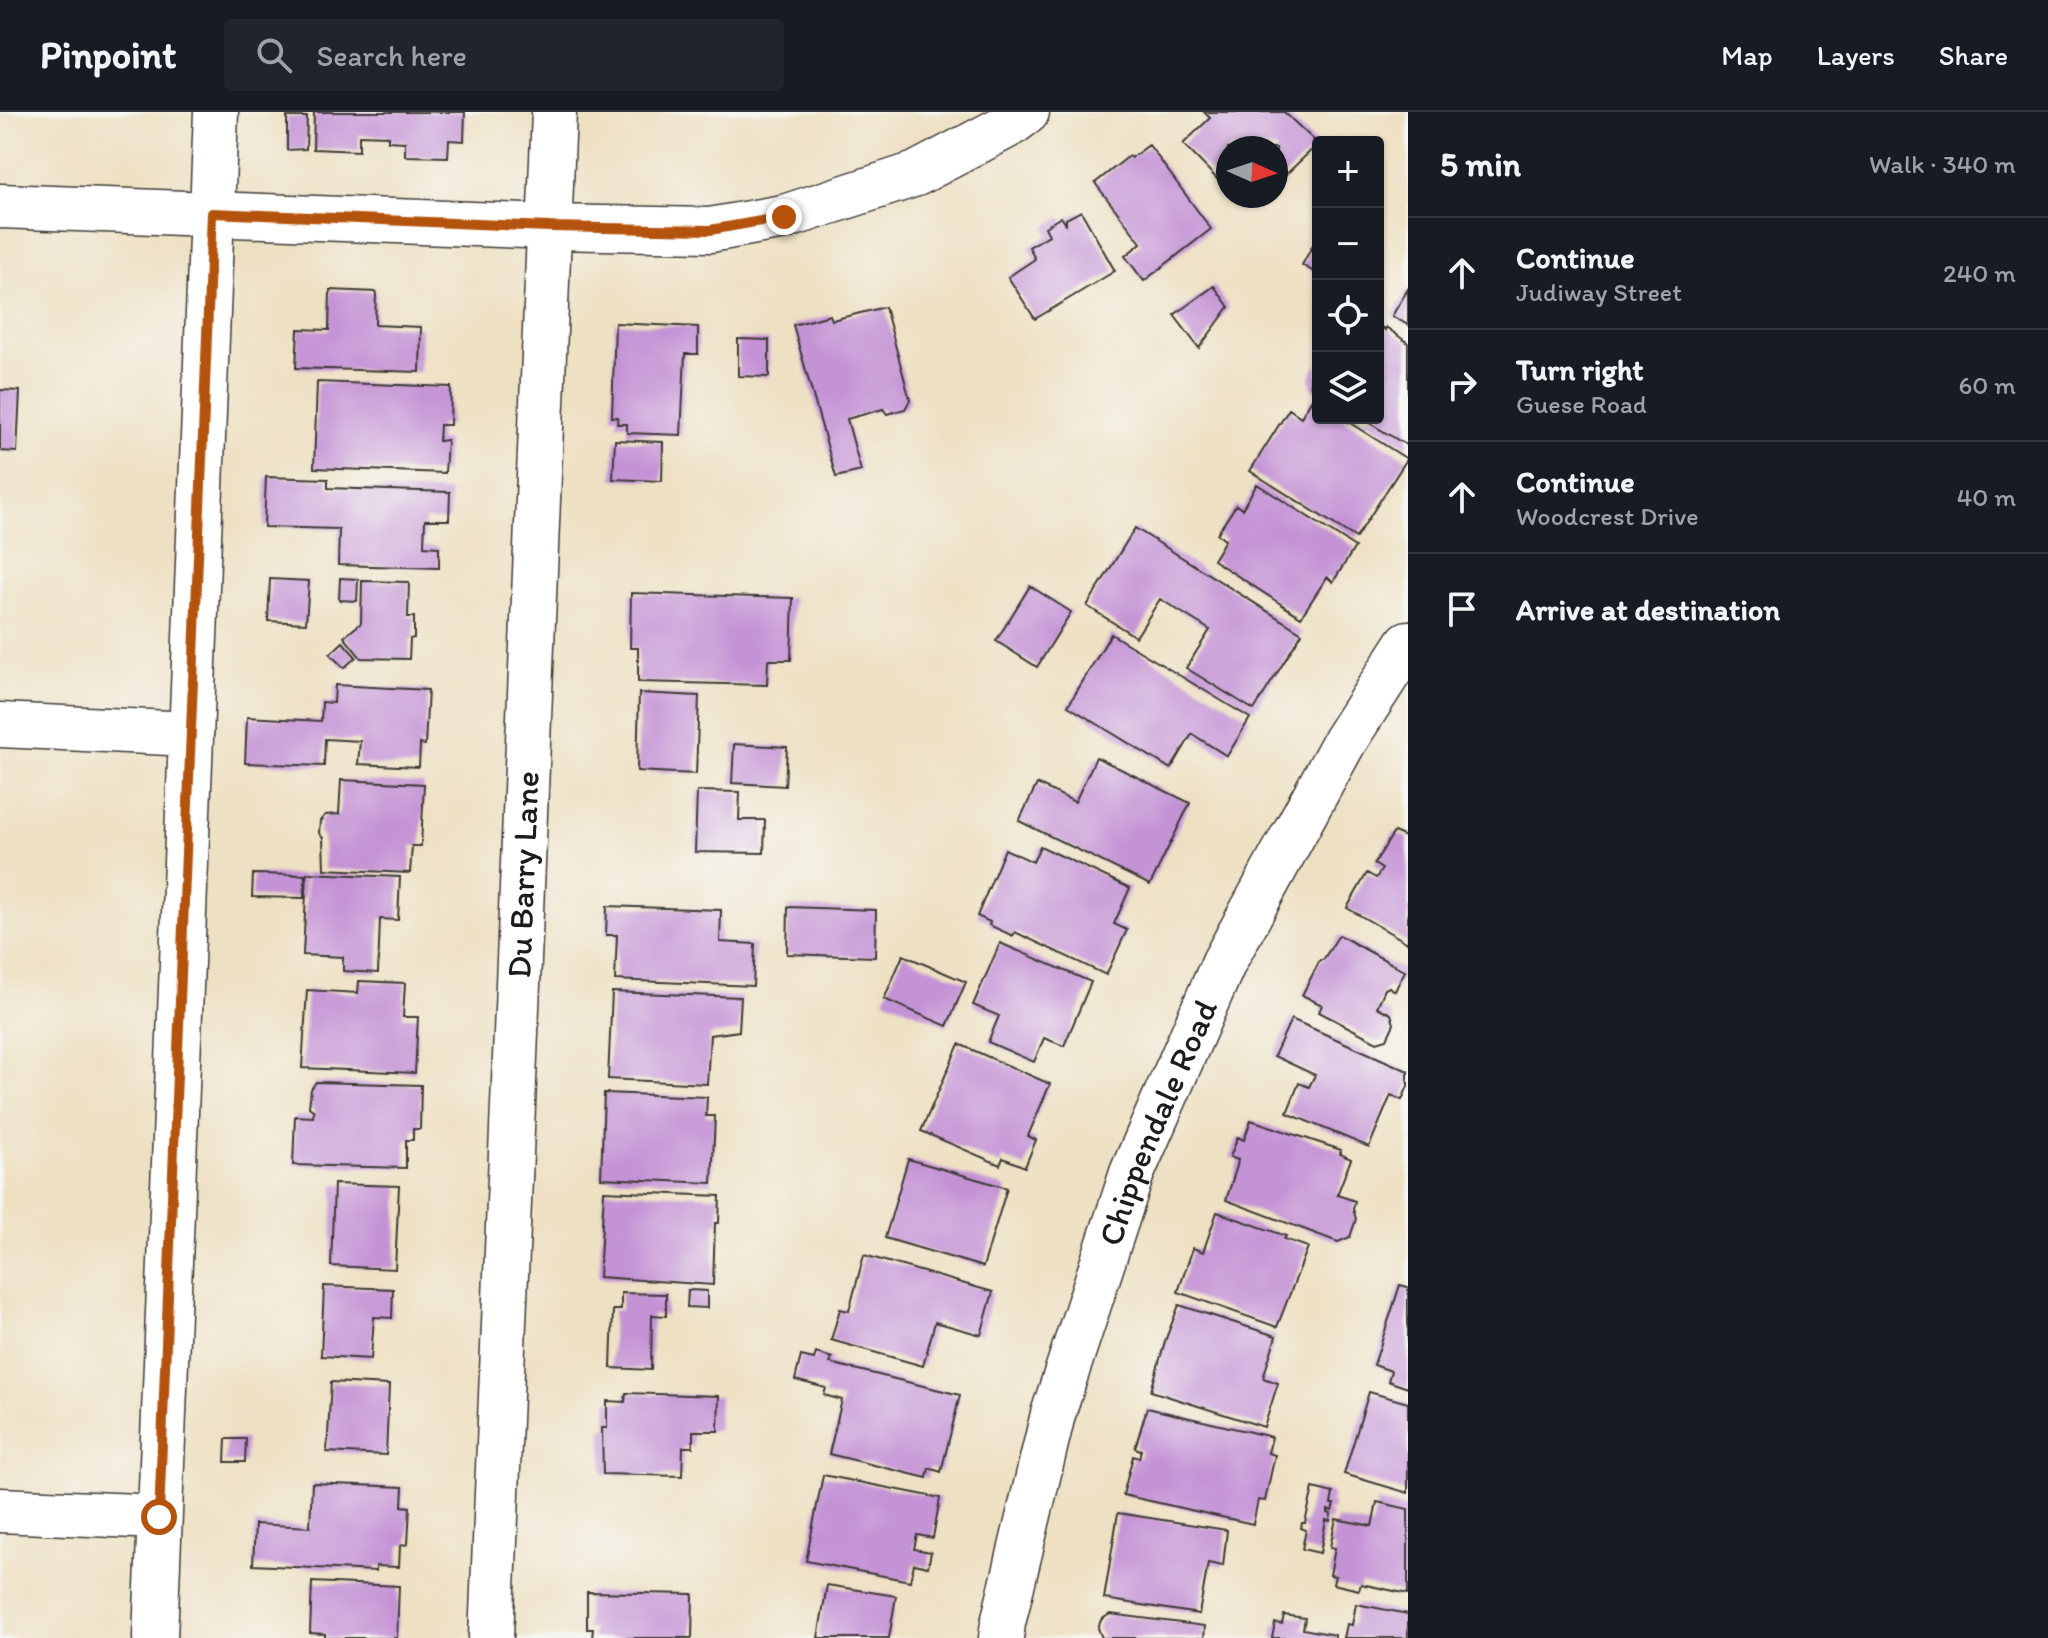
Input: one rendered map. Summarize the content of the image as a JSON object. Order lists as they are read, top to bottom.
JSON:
{
  "streets": {
    "street": ["Du Barry Lane", "Chippendale Road"]
  },
  "north": "right",
  "page": {
    "header": "Pinpoint",
    "search": "Search here",
    "nav": ["Map", "Layers", "Share"],
    "heading": ["5 min", "Walk · 340 m"],
    "map_buttons": ["+", "−"],
    "list": [
      ["Continue", "Judiway Street", "240 m"],
      ["Turn right", "Guese Road", "60 m"],
      ["Continue", "Woodcrest Drive", "40 m"],
      "Arrive at destination"
    ]
  }
}
